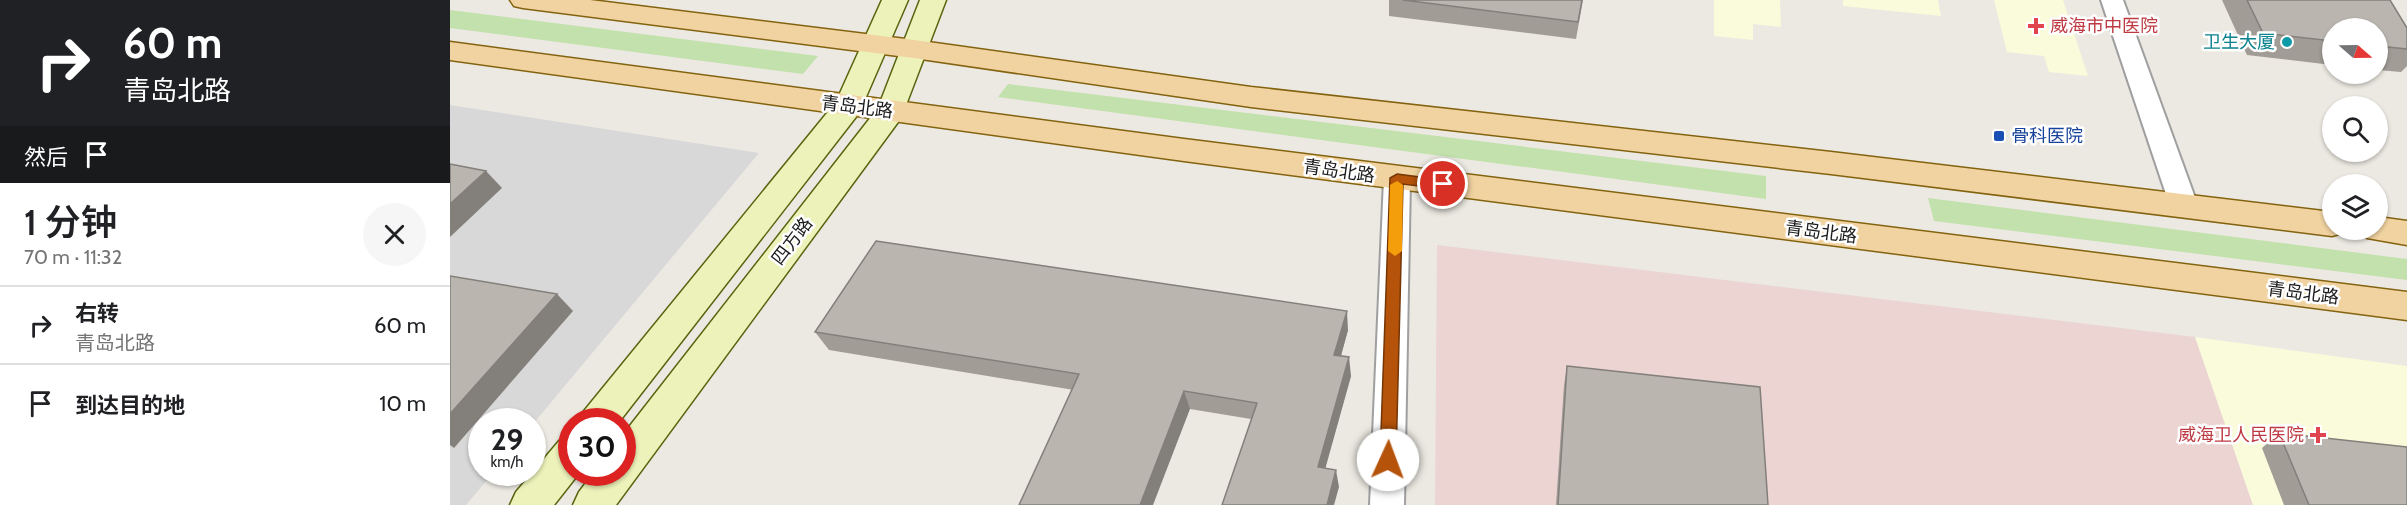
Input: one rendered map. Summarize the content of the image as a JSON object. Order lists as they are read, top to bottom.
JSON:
{
  "streets": {
    "main road": ["青岛北路", "四方路"]
  },
  "crossings": [
    ["青岛北路", "四方路"]
  ],
  "places": {
    "health": ["威海市中医院", "威海卫人民医院"],
    "other": ["卫生大厦"],
    "transit": ["骨科医院"]
  },
  "north": "right",
  "page": {
    "turn": ["60 m", "青岛北路"],
    "then": "然后",
    "heading": ["1 分钟", "70 m · 11:32"],
    "list": [
      {
        "name": "右转",
        "note": "青岛北路",
        "value": "60 m"
      },
      {
        "name": "到达目的地",
        "value": "10 m"
      }
    ],
    "speed": "29 km/h",
    "limit": "30"
  }
}
